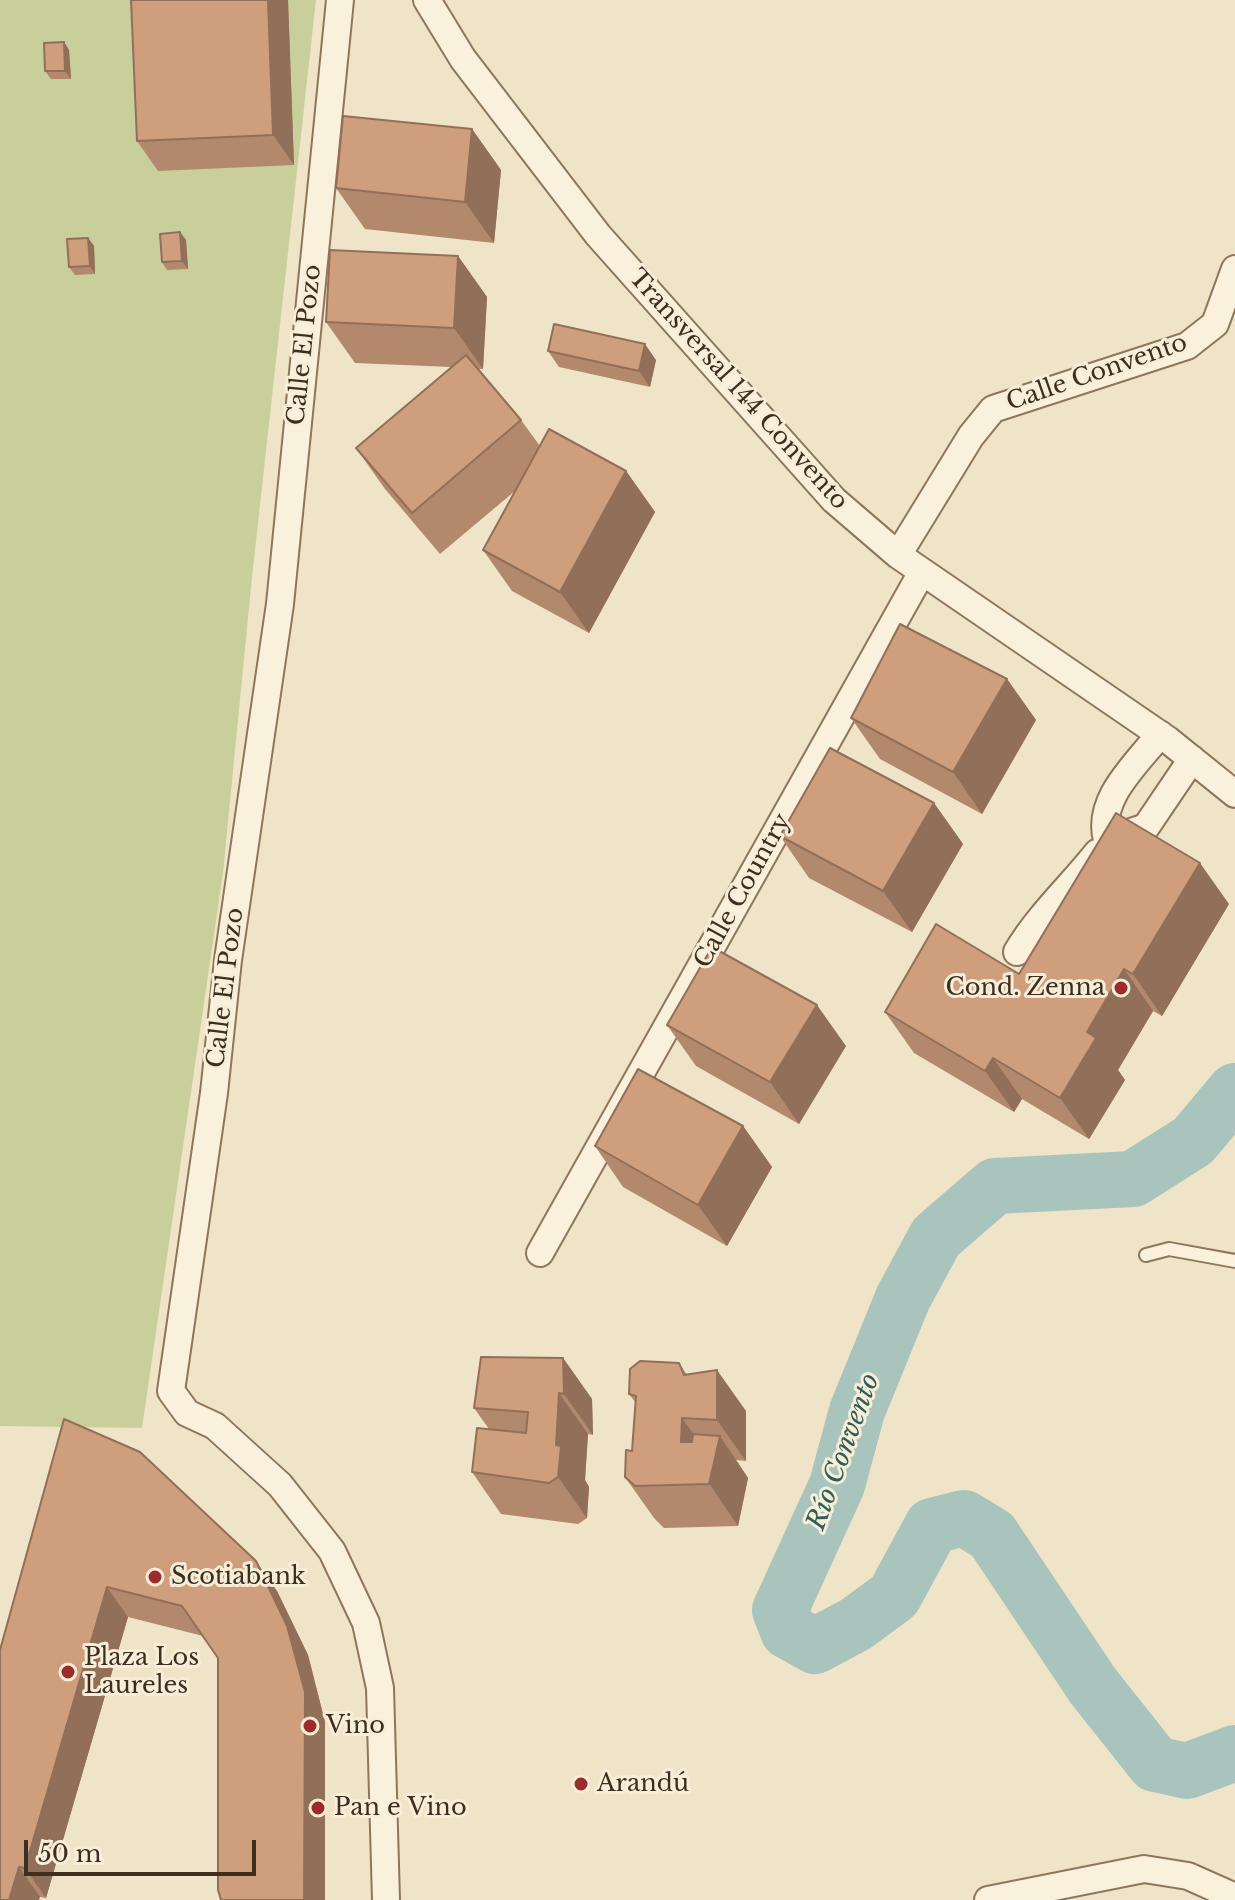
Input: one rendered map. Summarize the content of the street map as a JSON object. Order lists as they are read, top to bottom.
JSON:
{
  "streets": {
    "street": [
      "Calle El Pozo",
      "Calle Convento",
      "Transversal 144 Convento",
      "Calle Country"
    ]
  },
  "crossings": [
    ["Calle Convento", "Transversal 144 Convento"],
    ["Transversal 144 Convento", "Calle Country"]
  ],
  "water": ["Río Convento"],
  "places": [
    "Cond. Zenna",
    "Scotiabank",
    "Plaza Los Laureles",
    "Vino",
    "Arandú",
    "Pan e Vino"
  ],
  "scale_bar": "50 m"
}
